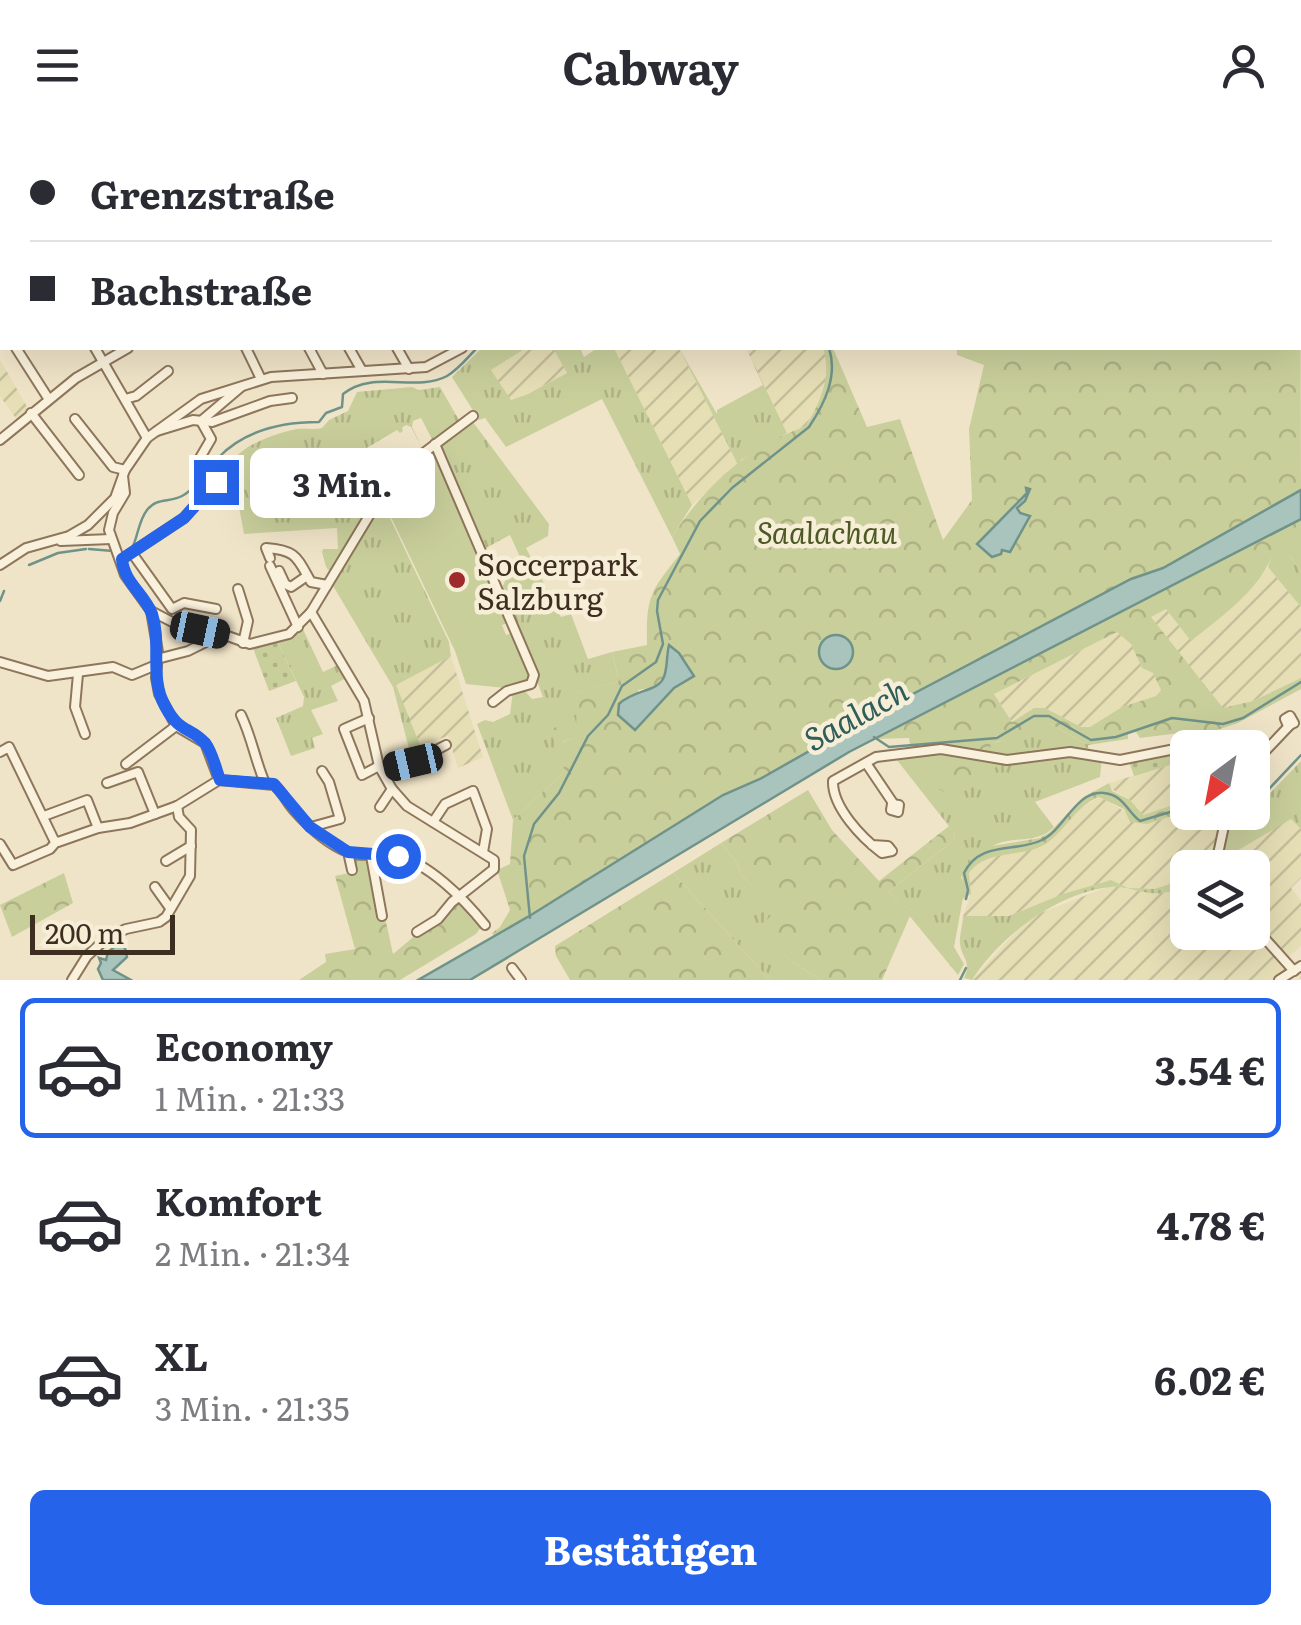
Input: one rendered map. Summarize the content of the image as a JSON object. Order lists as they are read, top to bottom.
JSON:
{
  "water": ["Saalach"],
  "parks": ["Saalachau"],
  "places": ["Soccerpark Salzburg"],
  "scale_bar": "200 m",
  "north": "bottom left",
  "page": {
    "header": "Cabway",
    "banner": ["Grenzstraße", "Bachstraße"],
    "bubble": "3 Min.",
    "scale": "200 m",
    "list": [
      {
        "name": "Economy",
        "note": "1 Min. · 21:33",
        "value": "3.54 €"
      },
      {
        "name": "Komfort",
        "note": "2 Min. · 21:34",
        "value": "4.78 €"
      },
      {
        "name": "XL",
        "note": "3 Min. · 21:35",
        "value": "6.02 €"
      }
    ],
    "buttons": "Bestätigen"
  }
}
